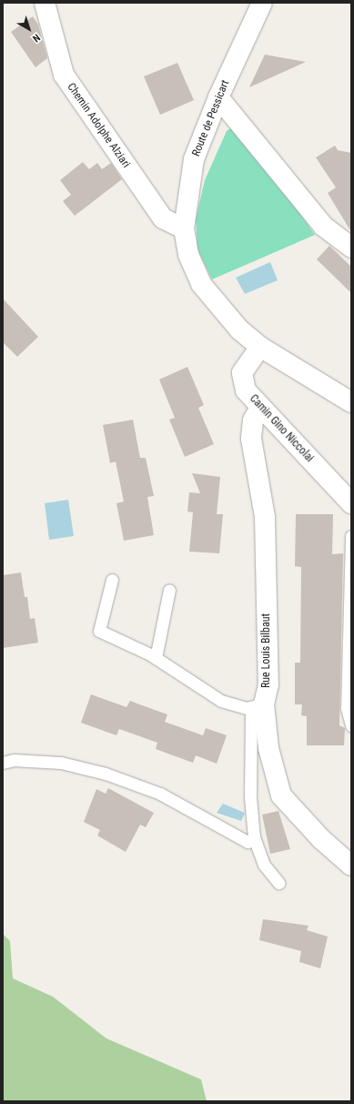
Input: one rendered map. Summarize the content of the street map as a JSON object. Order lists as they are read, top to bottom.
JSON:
{
  "streets": {
    "street": [
      "Route de Pessicart",
      "Chemin Adolphe Alziari",
      "Camin Gino Niccolai",
      "Rue Louis Bilbaut"
    ]
  },
  "crossings": [
    ["Route de Pessicart", "Chemin Adolphe Alziari"],
    ["Route de Pessicart", "Camin Gino Niccolai"],
    ["Camin Gino Niccolai", "Rue Louis Bilbaut"]
  ],
  "north": "bottom right"
}
